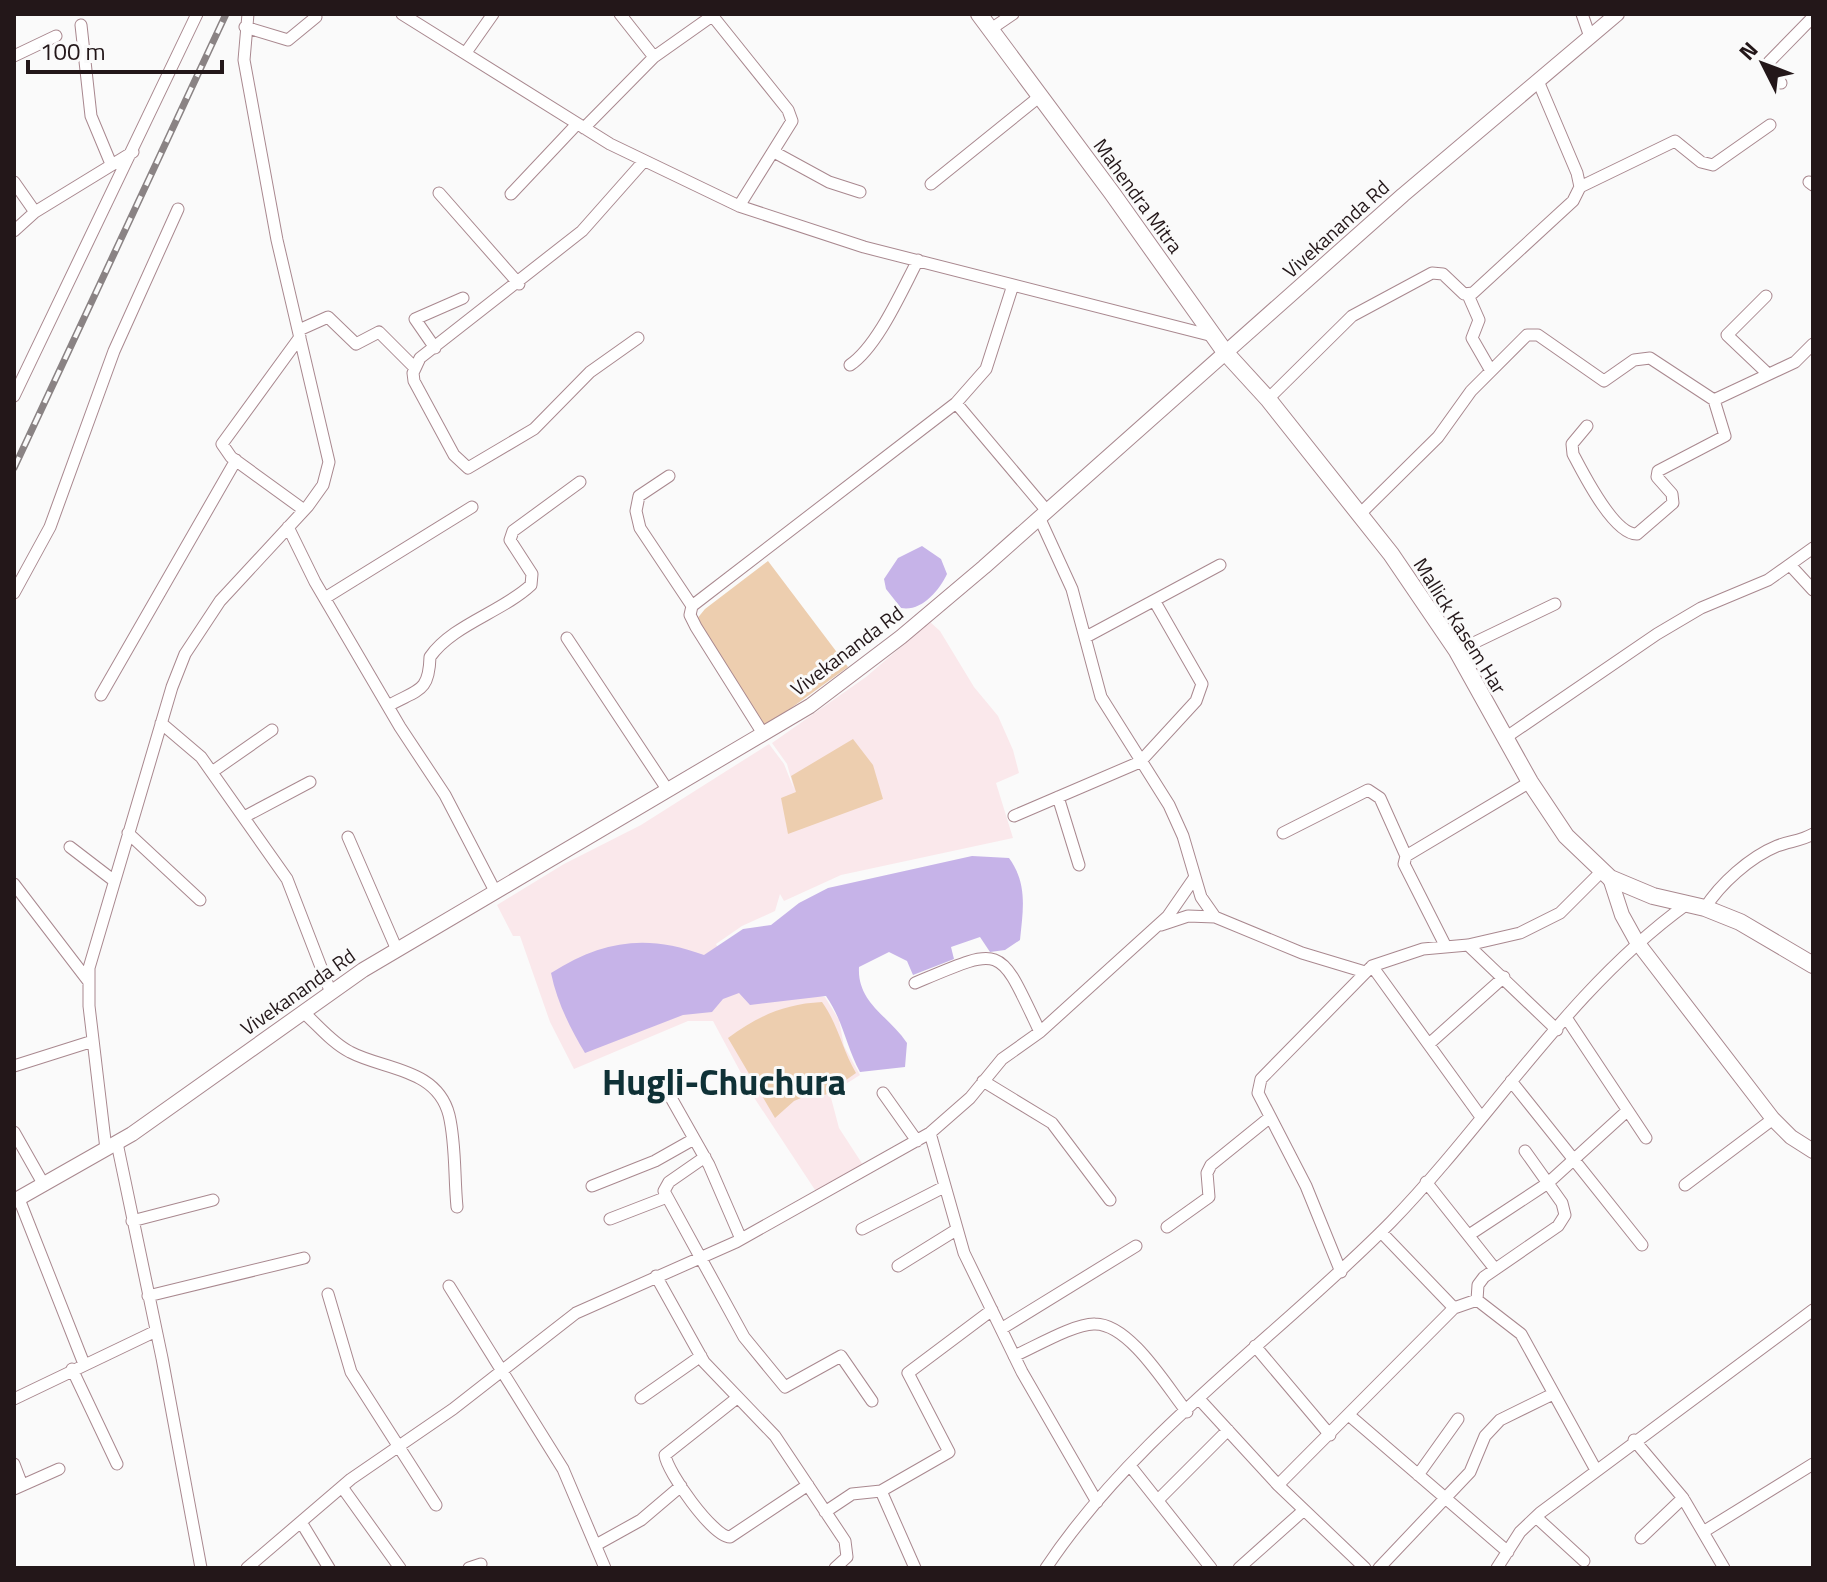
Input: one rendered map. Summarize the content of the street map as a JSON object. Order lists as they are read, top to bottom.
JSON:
{
  "streets": {
    "main road": ["Mahendra Mitra", "Mallick Kasem Har"],
    "street": ["Vivekananda Rd"]
  },
  "crossings": [
    ["Mahendra Mitra", "Vivekananda Rd"],
    ["Mahendra Mitra", "Mallick Kasem Har"]
  ],
  "districts": ["Hugli-Chuchura"],
  "scale_bar": "100 m",
  "north": "top left"
}
